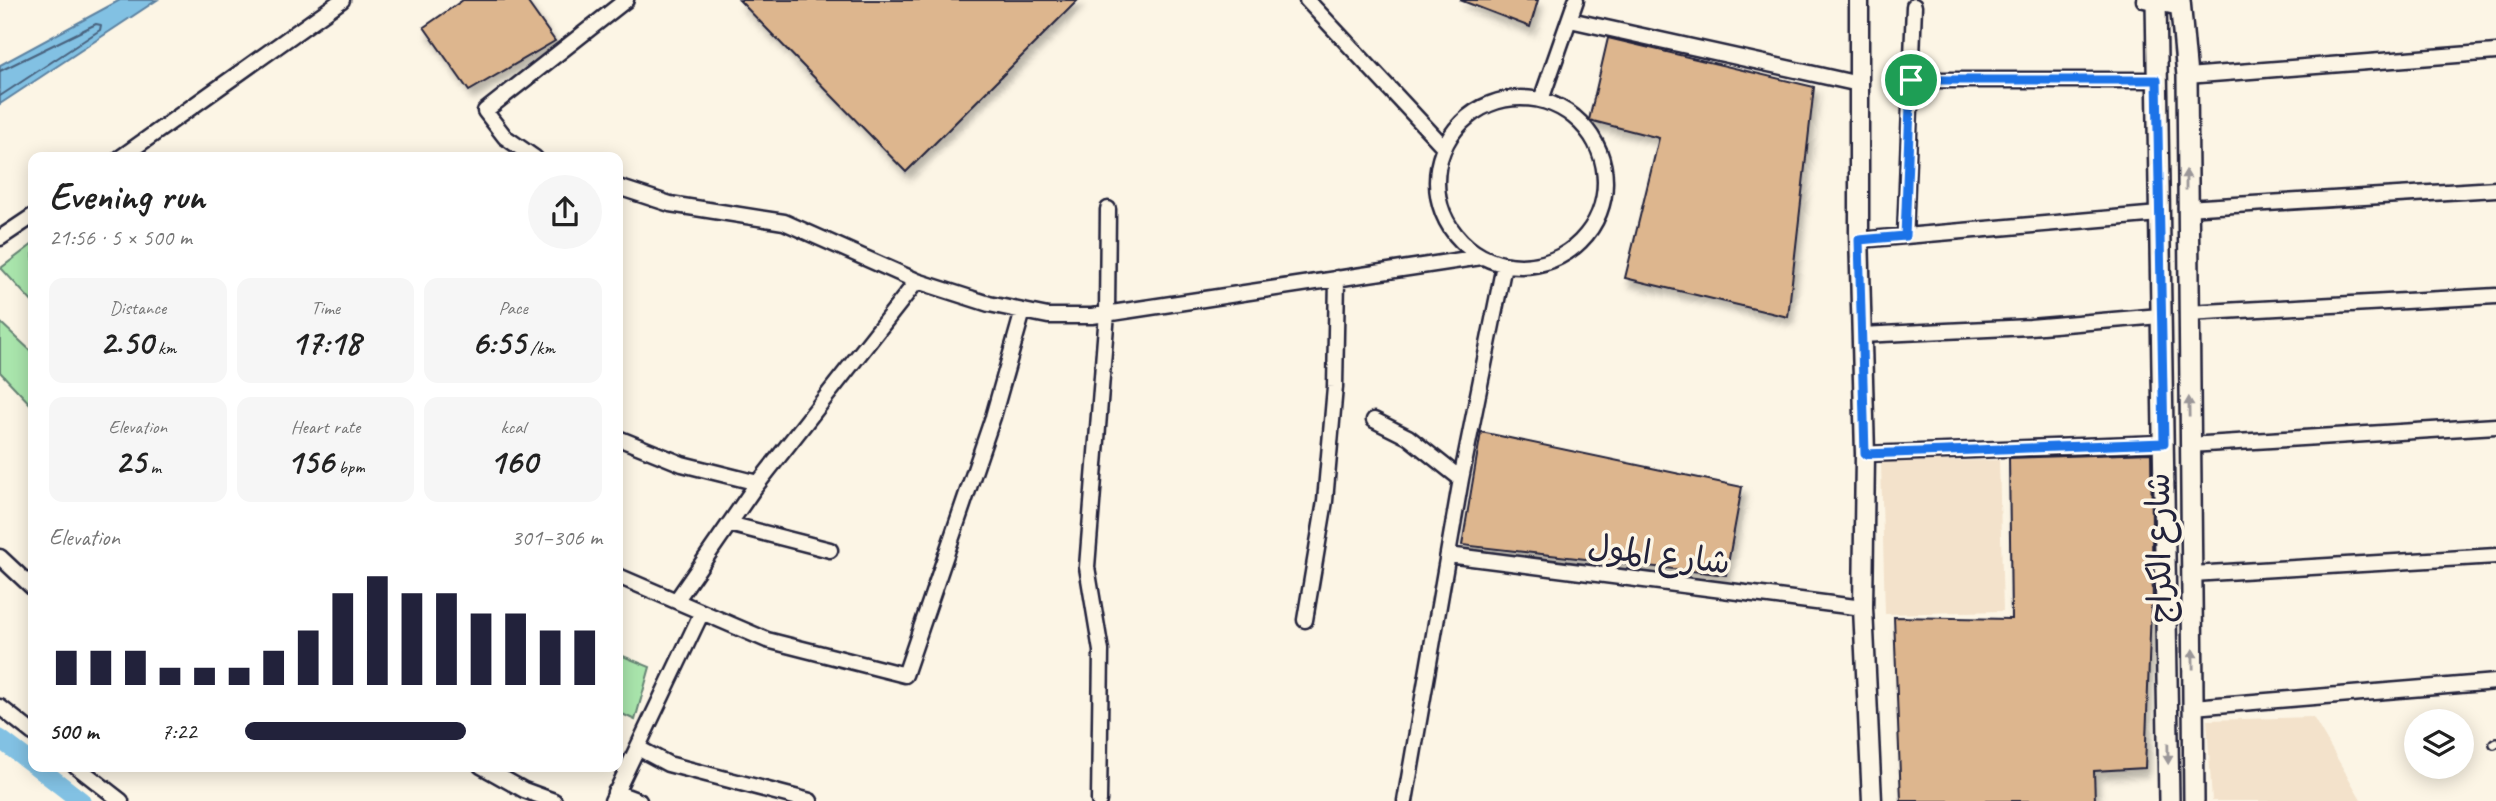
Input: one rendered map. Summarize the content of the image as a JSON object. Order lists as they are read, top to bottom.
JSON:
{
  "streets": {
    "main road": ["شارع الكراج"],
    "street": ["شارع المول"]
  },
  "page": {
    "heading": ["Evening run", "21:56 · 5 × 500 m"],
    "stats": [
      ["Distance", "2.50 km"],
      ["Time", "17:18"],
      ["Pace", "6:55 /km"],
      ["Elevation", "25 m"],
      ["Heart rate", "156 bpm"],
      ["kcal", "160"]
    ],
    "chart": ["Elevation", "301–306 m"],
    "list": [
      {
        "name": "500 m",
        "note": "7:22"
      }
    ]
  }
}
